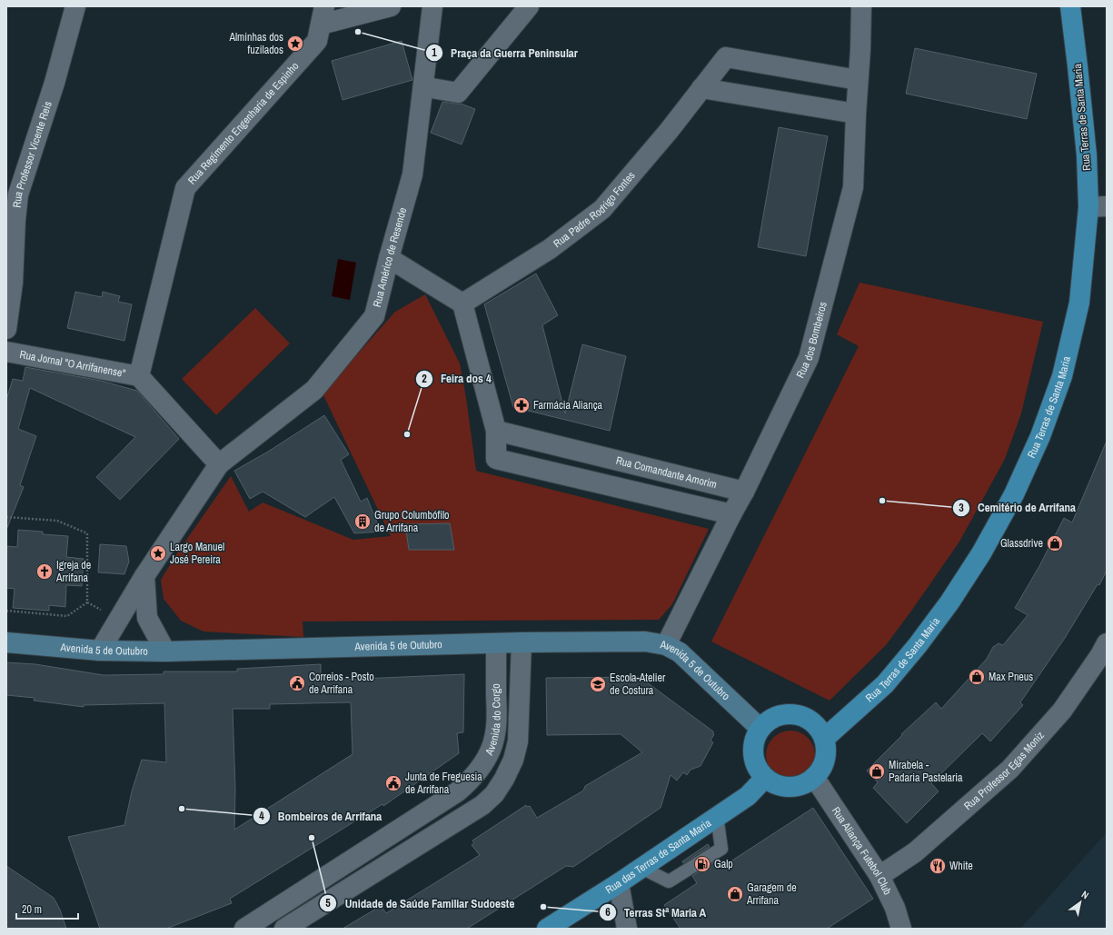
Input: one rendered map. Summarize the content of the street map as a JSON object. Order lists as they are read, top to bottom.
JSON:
{
  "streets": {
    "main road": ["Rua Terras de Santa Maria", "Avenida 5 de Outubro", "Rua das Terras de Santa Maria"],
    "street": [
      "Rua Regimento Engenharia de Espinho",
      "Rua Professor Vicente Reis",
      "Rua Padre Rodrigo Fontes",
      "Rua Américo de Resende",
      "Rua dos Bombeiros",
      "Rua Jornal \"O Arrifanense\"",
      "Rua Comandante Amorim",
      "Avenida do Corgo",
      "Rua Professor Egas Moniz",
      "Rua Aliança Futebol Club"
    ]
  },
  "crossings": [
    ["Rua Terras de Santa Maria", "Avenida 5 de Outubro"],
    ["Rua Terras de Santa Maria", "Rua Aliança Futebol Club"],
    ["Rua Terras de Santa Maria", "Rua das Terras de Santa Maria"],
    ["Rua Regimento Engenharia de Espinho", "Rua Jornal \"O Arrifanense\""],
    ["Rua Padre Rodrigo Fontes", "Rua dos Bombeiros"],
    ["Rua dos Bombeiros", "Rua Comandante Amorim"],
    ["Rua dos Bombeiros", "Avenida 5 de Outubro"],
    ["Avenida 5 de Outubro", "Avenida do Corgo"],
    ["Avenida 5 de Outubro", "Rua Aliança Futebol Club"],
    ["Avenida 5 de Outubro", "Rua das Terras de Santa Maria"],
    ["Rua Professor Egas Moniz", "Rua Aliança Futebol Club"],
    ["Rua Aliança Futebol Club", "Rua das Terras de Santa Maria"]
  ],
  "places": {
    "other": [
      "Praça da Guerra Peninsular",
      "Feira dos 4",
      "Cemitério de Arrifana",
      "Bombeiros de Arrifana",
      "Unidade de Saúde Familiar Sudoeste",
      "Terras Stª Maria A"
    ],
    "place": ["Alminhas dos fuzilados", "Largo Manuel José Pereira"],
    "pharmacy": ["Farmácia Aliança"],
    "building": ["Grupo Columbófilo de Arrifana"],
    "shop": [
      "Glassdrive",
      "Max Pneus",
      "Mirabela - Padaria Pastelaria",
      "Garagem de Arrifana"
    ],
    "church": ["Igreja de Arrifana"],
    "public building": ["Correios - Posto de Arrifana", "Junta de Freguesia de Arrifana"],
    "school or university": ["Escola-Atelier de Costura"],
    "fuel station": ["Galp"],
    "restaurant": ["White"]
  },
  "scale_bar": "20 m",
  "north": "top right"
}
